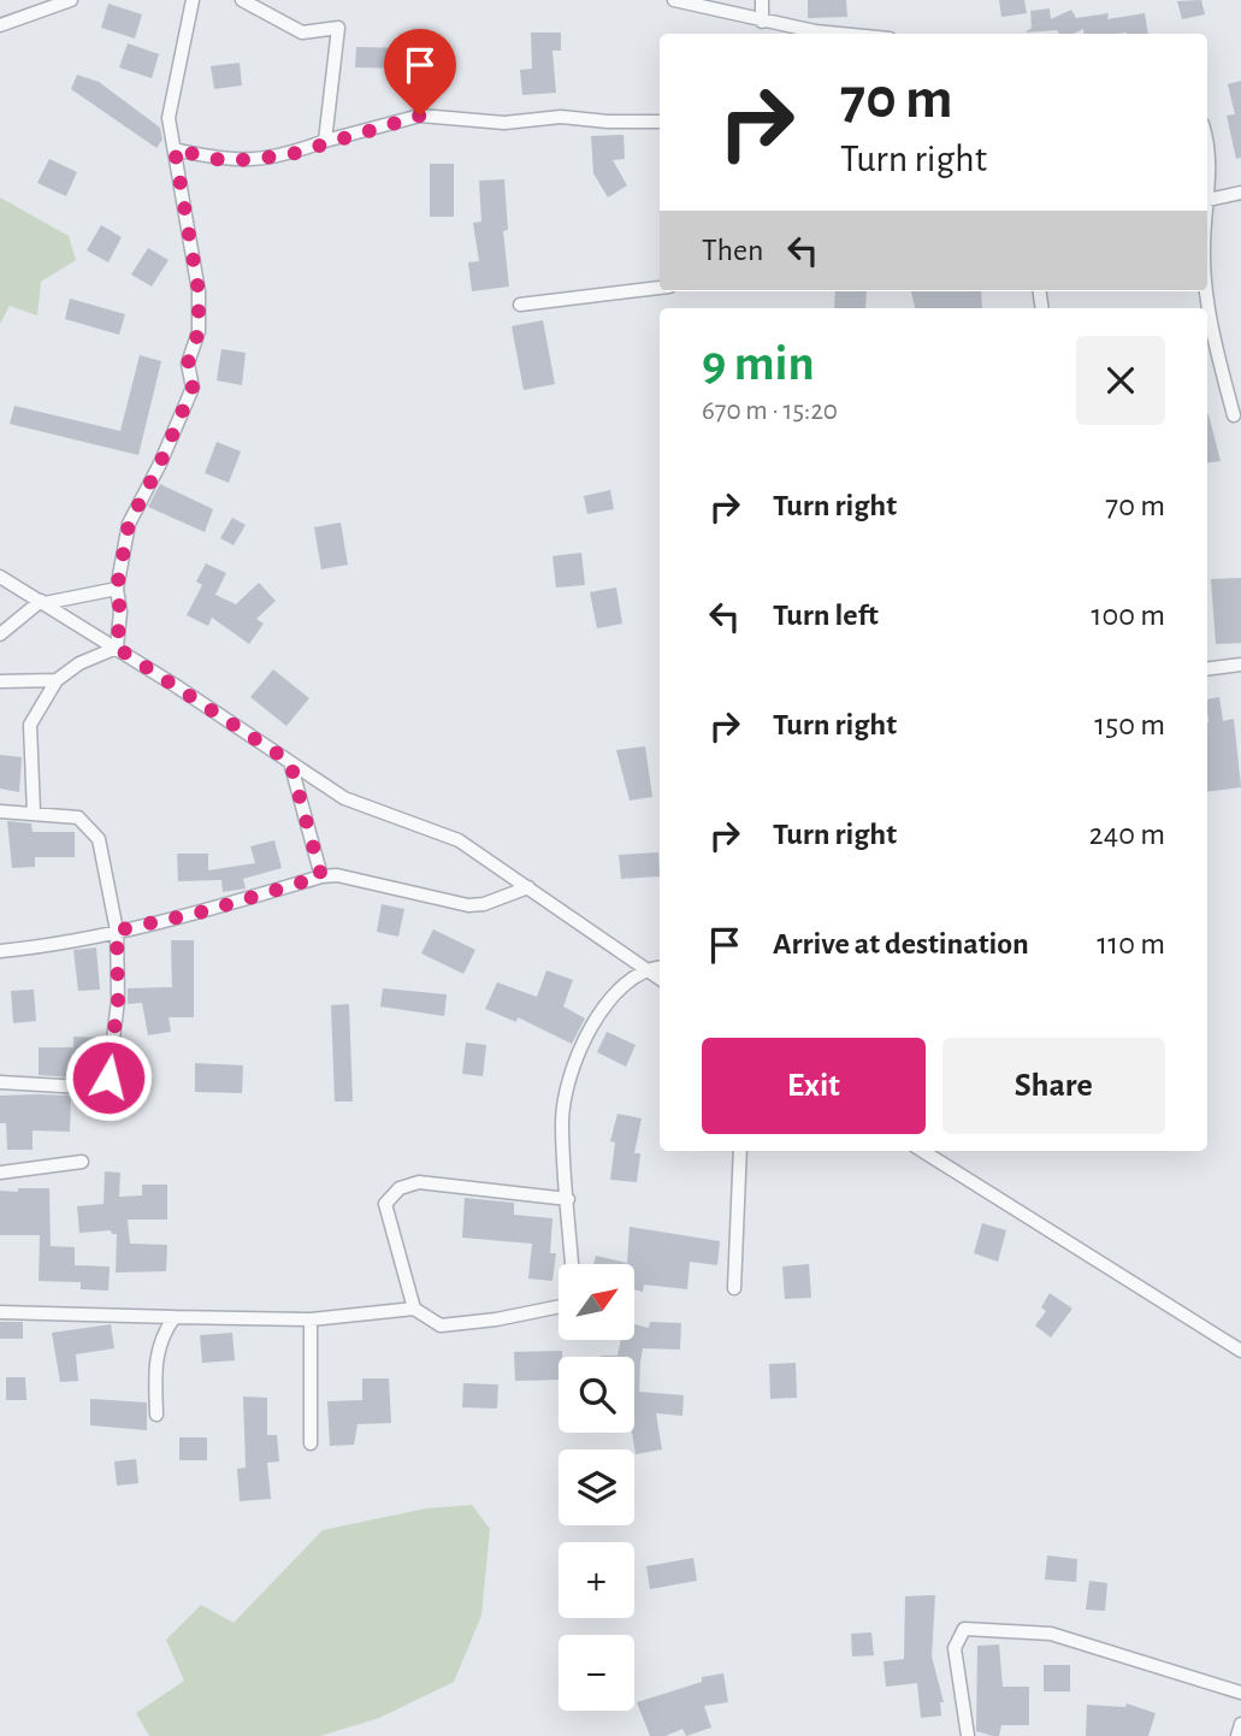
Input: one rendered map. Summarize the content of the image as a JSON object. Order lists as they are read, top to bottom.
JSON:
{
  "north": "top right",
  "page": {
    "turn": ["70 m", "Turn right"],
    "then": "Then",
    "heading": ["9 min", "670 m · 15:20"],
    "list": [
      {
        "name": "Turn right",
        "value": "70 m"
      },
      {
        "name": "Turn left",
        "value": "100 m"
      },
      {
        "name": "Turn right",
        "value": "150 m"
      },
      {
        "name": "Turn right",
        "value": "240 m"
      },
      {
        "name": "Arrive at destination",
        "value": "110 m"
      }
    ],
    "buttons": ["Exit", "Share"],
    "map_buttons": ["+", "−"]
  }
}
